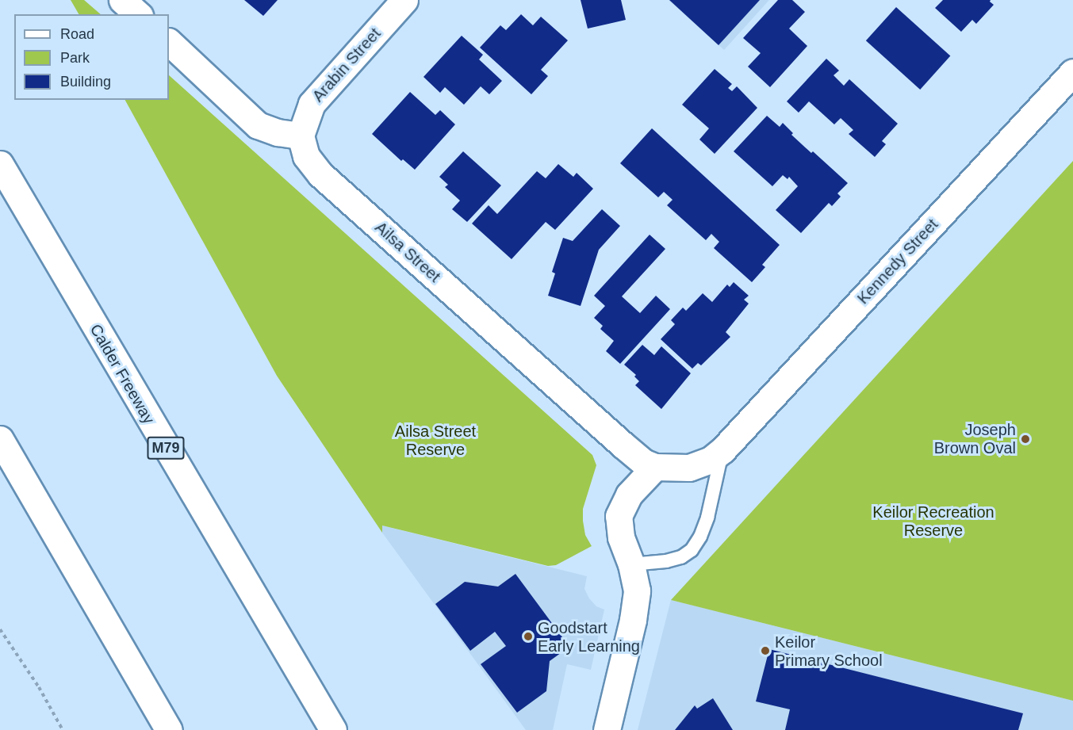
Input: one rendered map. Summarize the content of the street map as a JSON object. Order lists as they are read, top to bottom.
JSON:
{
  "streets": {
    "main road": [
      "Arabin Street",
      "Ailsa Street",
      "Kennedy Street",
      "Calder Freeway",
      "M79"
    ]
  },
  "crossings": [
    ["Arabin Street", "Ailsa Street"],
    ["Ailsa Street", "Kennedy Street"]
  ],
  "parks": ["Ailsa Street Reserve", "Keilor Recreation Reserve"],
  "places": ["Joseph Brown Oval", "Goodstart Early Learning", "Keilor Primary School"],
  "legend": ["Road", "Park", "Building"]
}
